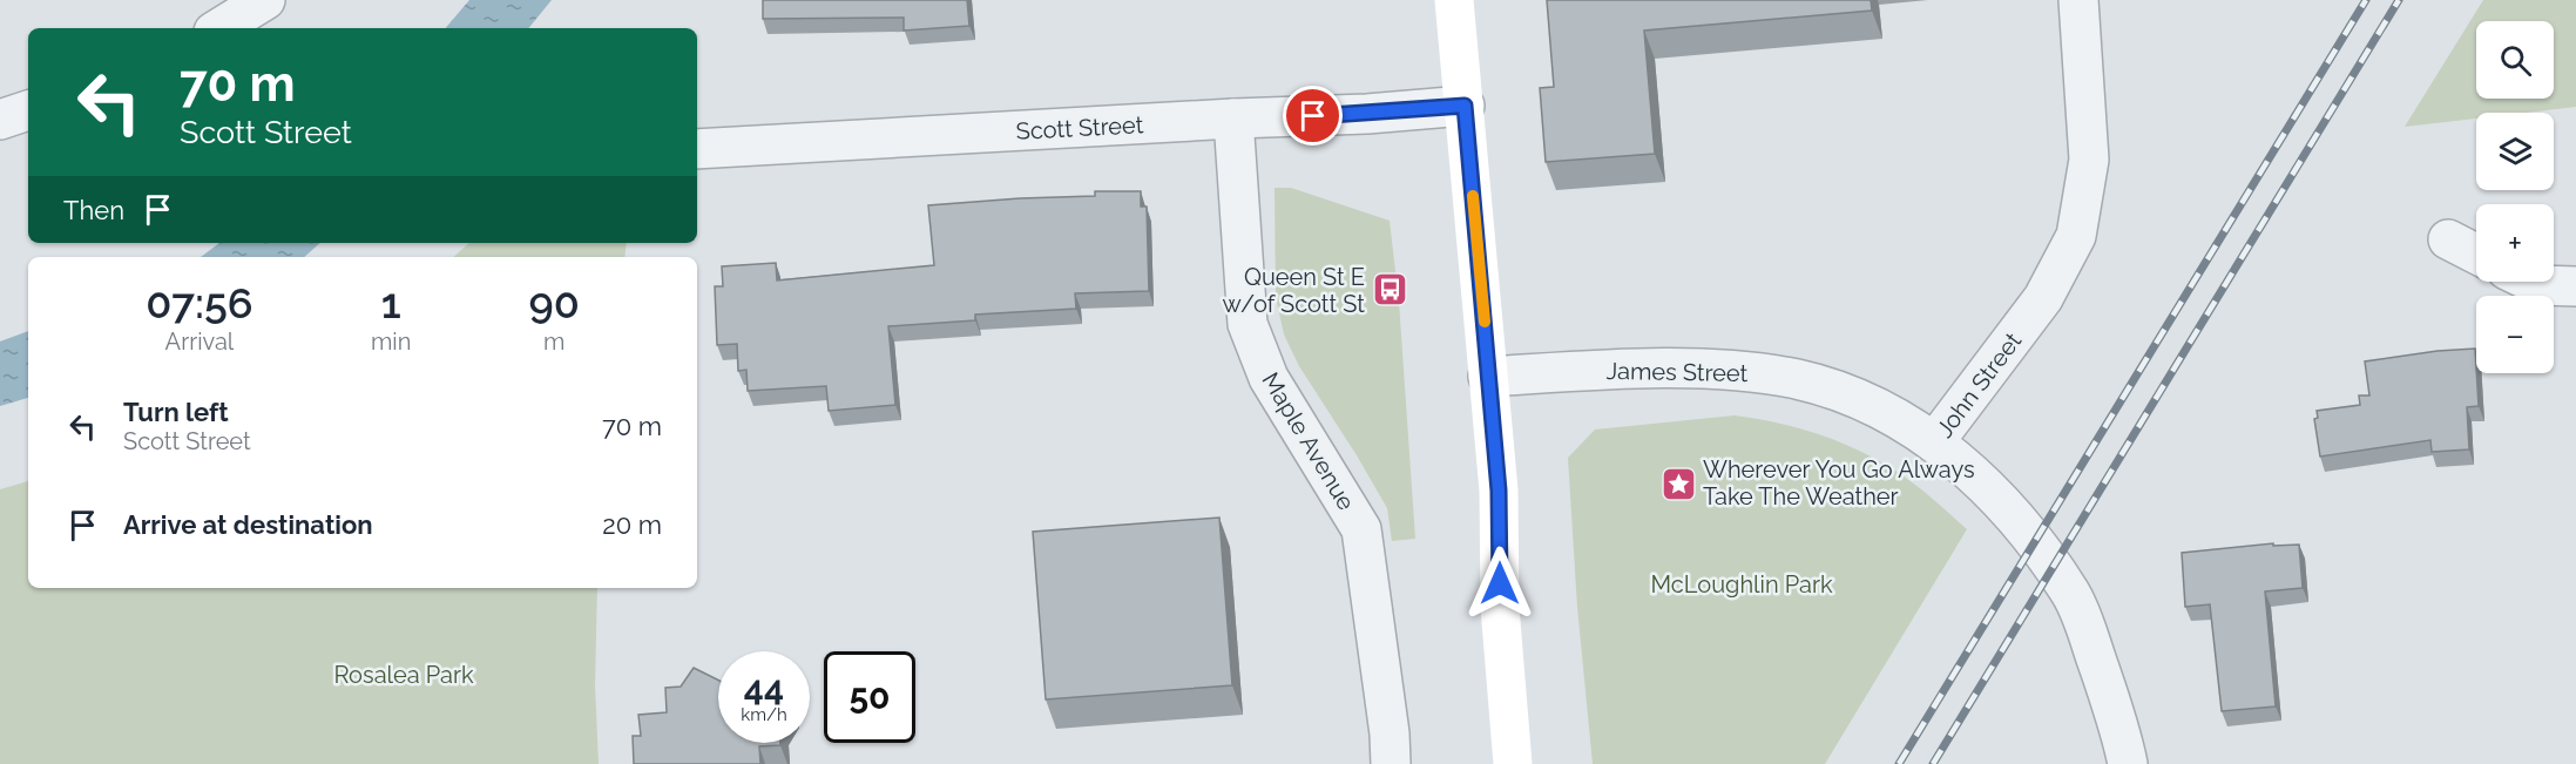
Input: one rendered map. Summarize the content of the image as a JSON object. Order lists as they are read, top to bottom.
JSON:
{
  "streets": {
    "street": [
      "Scott Street",
      "James Street",
      "John Street",
      "Maple Avenue"
    ]
  },
  "crossings": [
    ["Scott Street", "Maple Avenue"],
    ["James Street", "John Street"]
  ],
  "parks": ["McLoughlin Park", "Rosalea Park"],
  "places": {
    "bus stop": ["Queen St E w/of Scott St"],
    "place": ["Wherever You Go Always Take The Weather"]
  },
  "page": {
    "map_buttons": ["+", "−"],
    "turn": ["70 m", "Scott Street"],
    "then": "Then",
    "eta": [
      "07:56",
      "Arrival",
      "1",
      "min",
      "90",
      "m"
    ],
    "list": [
      {
        "name": "Turn left",
        "note": "Scott Street",
        "value": "70 m"
      },
      {
        "name": "Arrive at destination",
        "value": "20 m"
      }
    ],
    "speed": "44 km/h",
    "limit": "50"
  }
}
